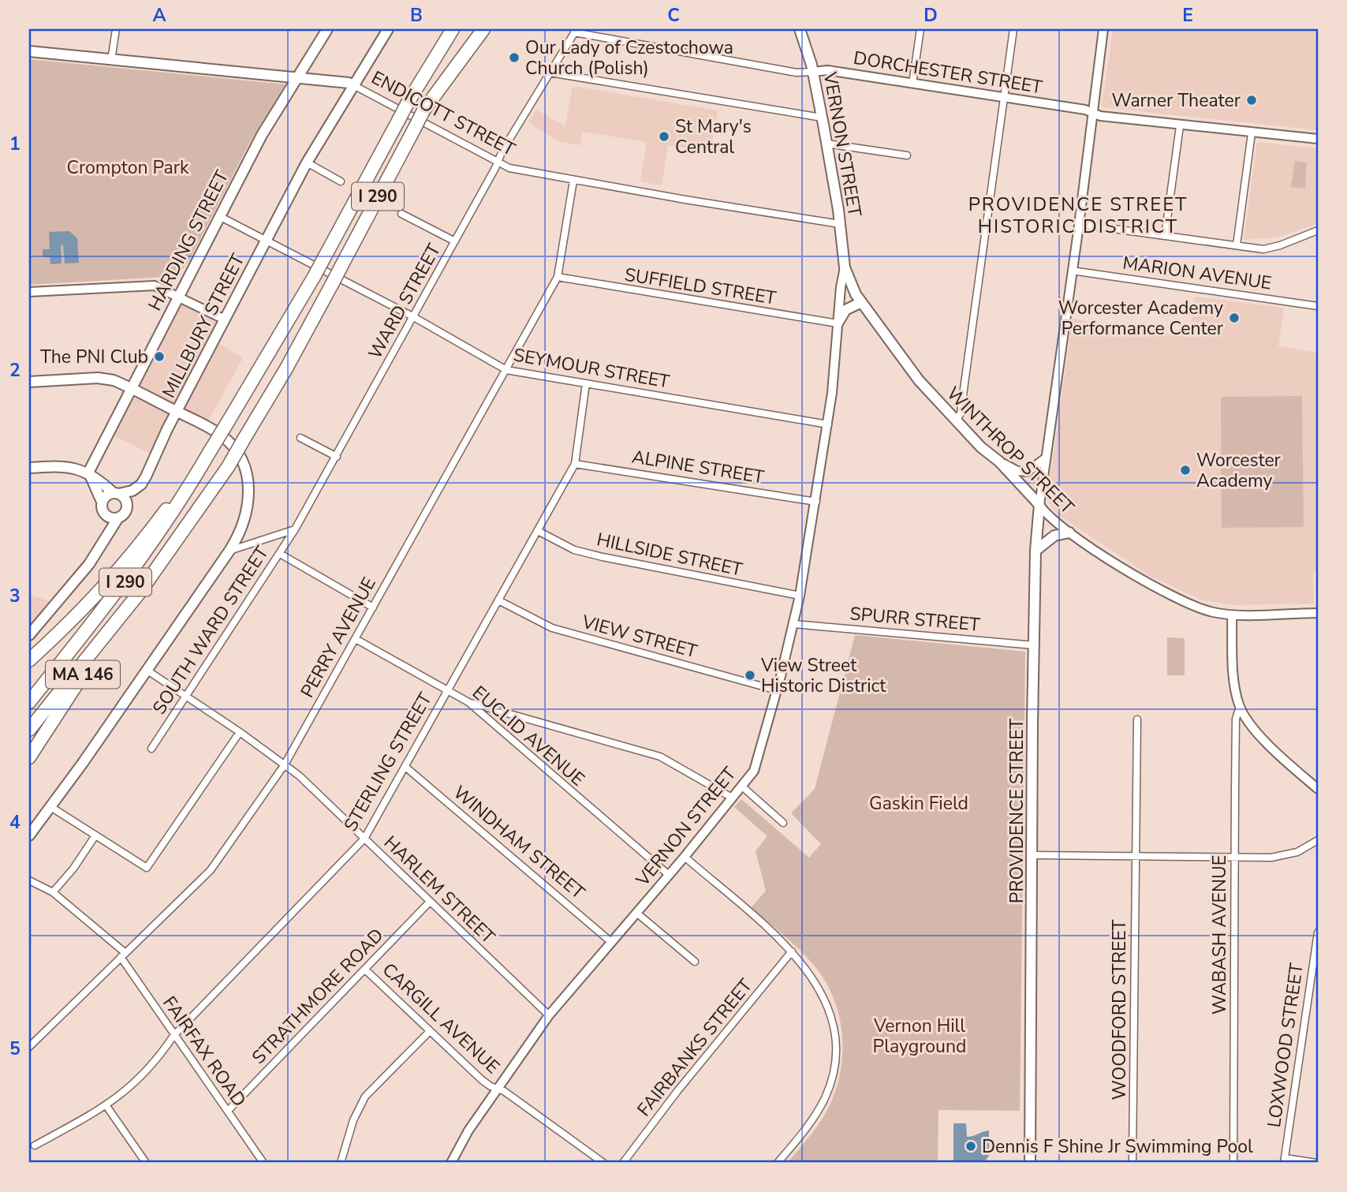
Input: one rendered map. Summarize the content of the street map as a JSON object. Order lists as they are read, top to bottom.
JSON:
{
  "streets": {
    "highway": ["I 290", "MA 146"],
    "main road": [
      "ENDICOTT STREET",
      "VERNON STREET",
      "HARDING STREET",
      "MILLBURY STREET",
      "WINTHROP STREET",
      "PROVIDENCE STREET"
    ],
    "street": [
      "DORCHESTER STREET",
      "MARION AVENUE",
      "SUFFIELD STREET",
      "WARD STREET",
      "SEYMOUR STREET",
      "ALPINE STREET",
      "HILLSIDE STREET",
      "SPURR STREET",
      "SOUTH WARD STREET",
      "VIEW STREET",
      "PERRY AVENUE",
      "EUCLID AVENUE",
      "STERLING STREET",
      "WINDHAM STREET",
      "HARLEM STREET",
      "WABASH AVENUE",
      "STRATHMORE ROAD",
      "WOODFORD STREET",
      "CARGILL AVENUE",
      "LOXWOOD STREET",
      "FAIRBANKS STREET",
      "FAIRFAX ROAD"
    ]
  },
  "crossings": [
    ["DORCHESTER STREET", "VERNON STREET"],
    ["DORCHESTER STREET", "WARD STREET"],
    ["DORCHESTER STREET", "PROVIDENCE STREET"],
    ["ENDICOTT STREET", "VERNON STREET"],
    ["ENDICOTT STREET", "HARDING STREET"],
    ["ENDICOTT STREET", "WARD STREET"],
    ["ENDICOTT STREET", "MILLBURY STREET"],
    ["ENDICOTT STREET", "PERRY AVENUE"],
    ["VERNON STREET", "SUFFIELD STREET"],
    ["VERNON STREET", "SEYMOUR STREET"],
    ["VERNON STREET", "WINTHROP STREET"],
    ["VERNON STREET", "ALPINE STREET"],
    ["VERNON STREET", "HILLSIDE STREET"],
    ["VERNON STREET", "SPURR STREET"],
    ["VERNON STREET", "VIEW STREET"],
    ["VERNON STREET", "EUCLID AVENUE"],
    ["VERNON STREET", "WINDHAM STREET"],
    ["VERNON STREET", "HARLEM STREET"],
    ["VERNON STREET", "CARGILL AVENUE"],
    ["I 290", "MA 146"],
    ["HARDING STREET", "SEYMOUR STREET"],
    ["MARION AVENUE", "PROVIDENCE STREET"],
    ["SUFFIELD STREET", "PERRY AVENUE"],
    ["WARD STREET", "SEYMOUR STREET"],
    ["WARD STREET", "SOUTH WARD STREET"],
    ["MILLBURY STREET", "SEYMOUR STREET"],
    ["MILLBURY STREET", "HARLEM STREET"],
    ["SEYMOUR STREET", "PERRY AVENUE"],
    ["SEYMOUR STREET", "STERLING STREET"],
    ["WINTHROP STREET", "PROVIDENCE STREET"],
    ["ALPINE STREET", "STERLING STREET"],
    ["HILLSIDE STREET", "STERLING STREET"],
    ["SPURR STREET", "PROVIDENCE STREET"],
    ["SOUTH WARD STREET", "HARLEM STREET"],
    ["VIEW STREET", "STERLING STREET"],
    ["PERRY AVENUE", "EUCLID AVENUE"],
    ["PERRY AVENUE", "HARLEM STREET"],
    ["PERRY AVENUE", "FAIRFAX ROAD"],
    ["EUCLID AVENUE", "STERLING STREET"],
    ["STERLING STREET", "WINDHAM STREET"],
    ["STERLING STREET", "HARLEM STREET"],
    ["STERLING STREET", "FAIRFAX ROAD"],
    ["HARLEM STREET", "STRATHMORE ROAD"],
    ["STRATHMORE ROAD", "CARGILL AVENUE"],
    ["STRATHMORE ROAD", "FAIRFAX ROAD"]
  ],
  "districts": ["PROVIDENCE STREET HISTORIC DISTRICT"],
  "parks": ["Crompton Park", "Gaskin Field", "Vernon Hill Playground"],
  "places": [
    "Our Lady of Czestochowa Church (Polish)",
    "Warner Theater",
    "St Mary's Central",
    "Worcester Academy Performance Center",
    "The PNI Club",
    "Worcester Academy",
    "View Street Historic District",
    "Dennis F Shine Jr Swimming Pool"
  ],
  "grid": {
    "columns": [
      "A",
      "B",
      "C",
      "D",
      "E"
    ],
    "rows": [
      "1",
      "2",
      "3",
      "4",
      "5"
    ]
  }
}
